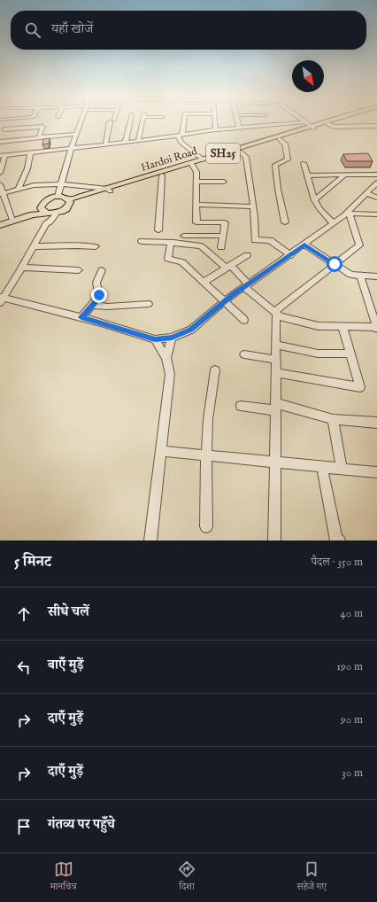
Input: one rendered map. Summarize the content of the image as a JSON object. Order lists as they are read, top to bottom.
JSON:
{
  "streets": {
    "main road": ["SH25", "Hardoi Road"]
  },
  "crossings": [
    ["SH25", "Hardoi Road"]
  ],
  "north": "bottom right",
  "page": {
    "search": "यहाँ खोजें",
    "heading": ["5 मिनट", "पैदल · 350 m"],
    "list": [
      ["सीधे चलें", "40 m"],
      ["बाएँ मुड़ें", "190 m"],
      ["दाएँ मुड़ें", "90 m"],
      ["दाएँ मुड़ें", "30 m"],
      "गंतव्य पर पहुँचे"
    ],
    "nav": ["मानचित्र", "दिशा", "सहेजे गए"]
  }
}
